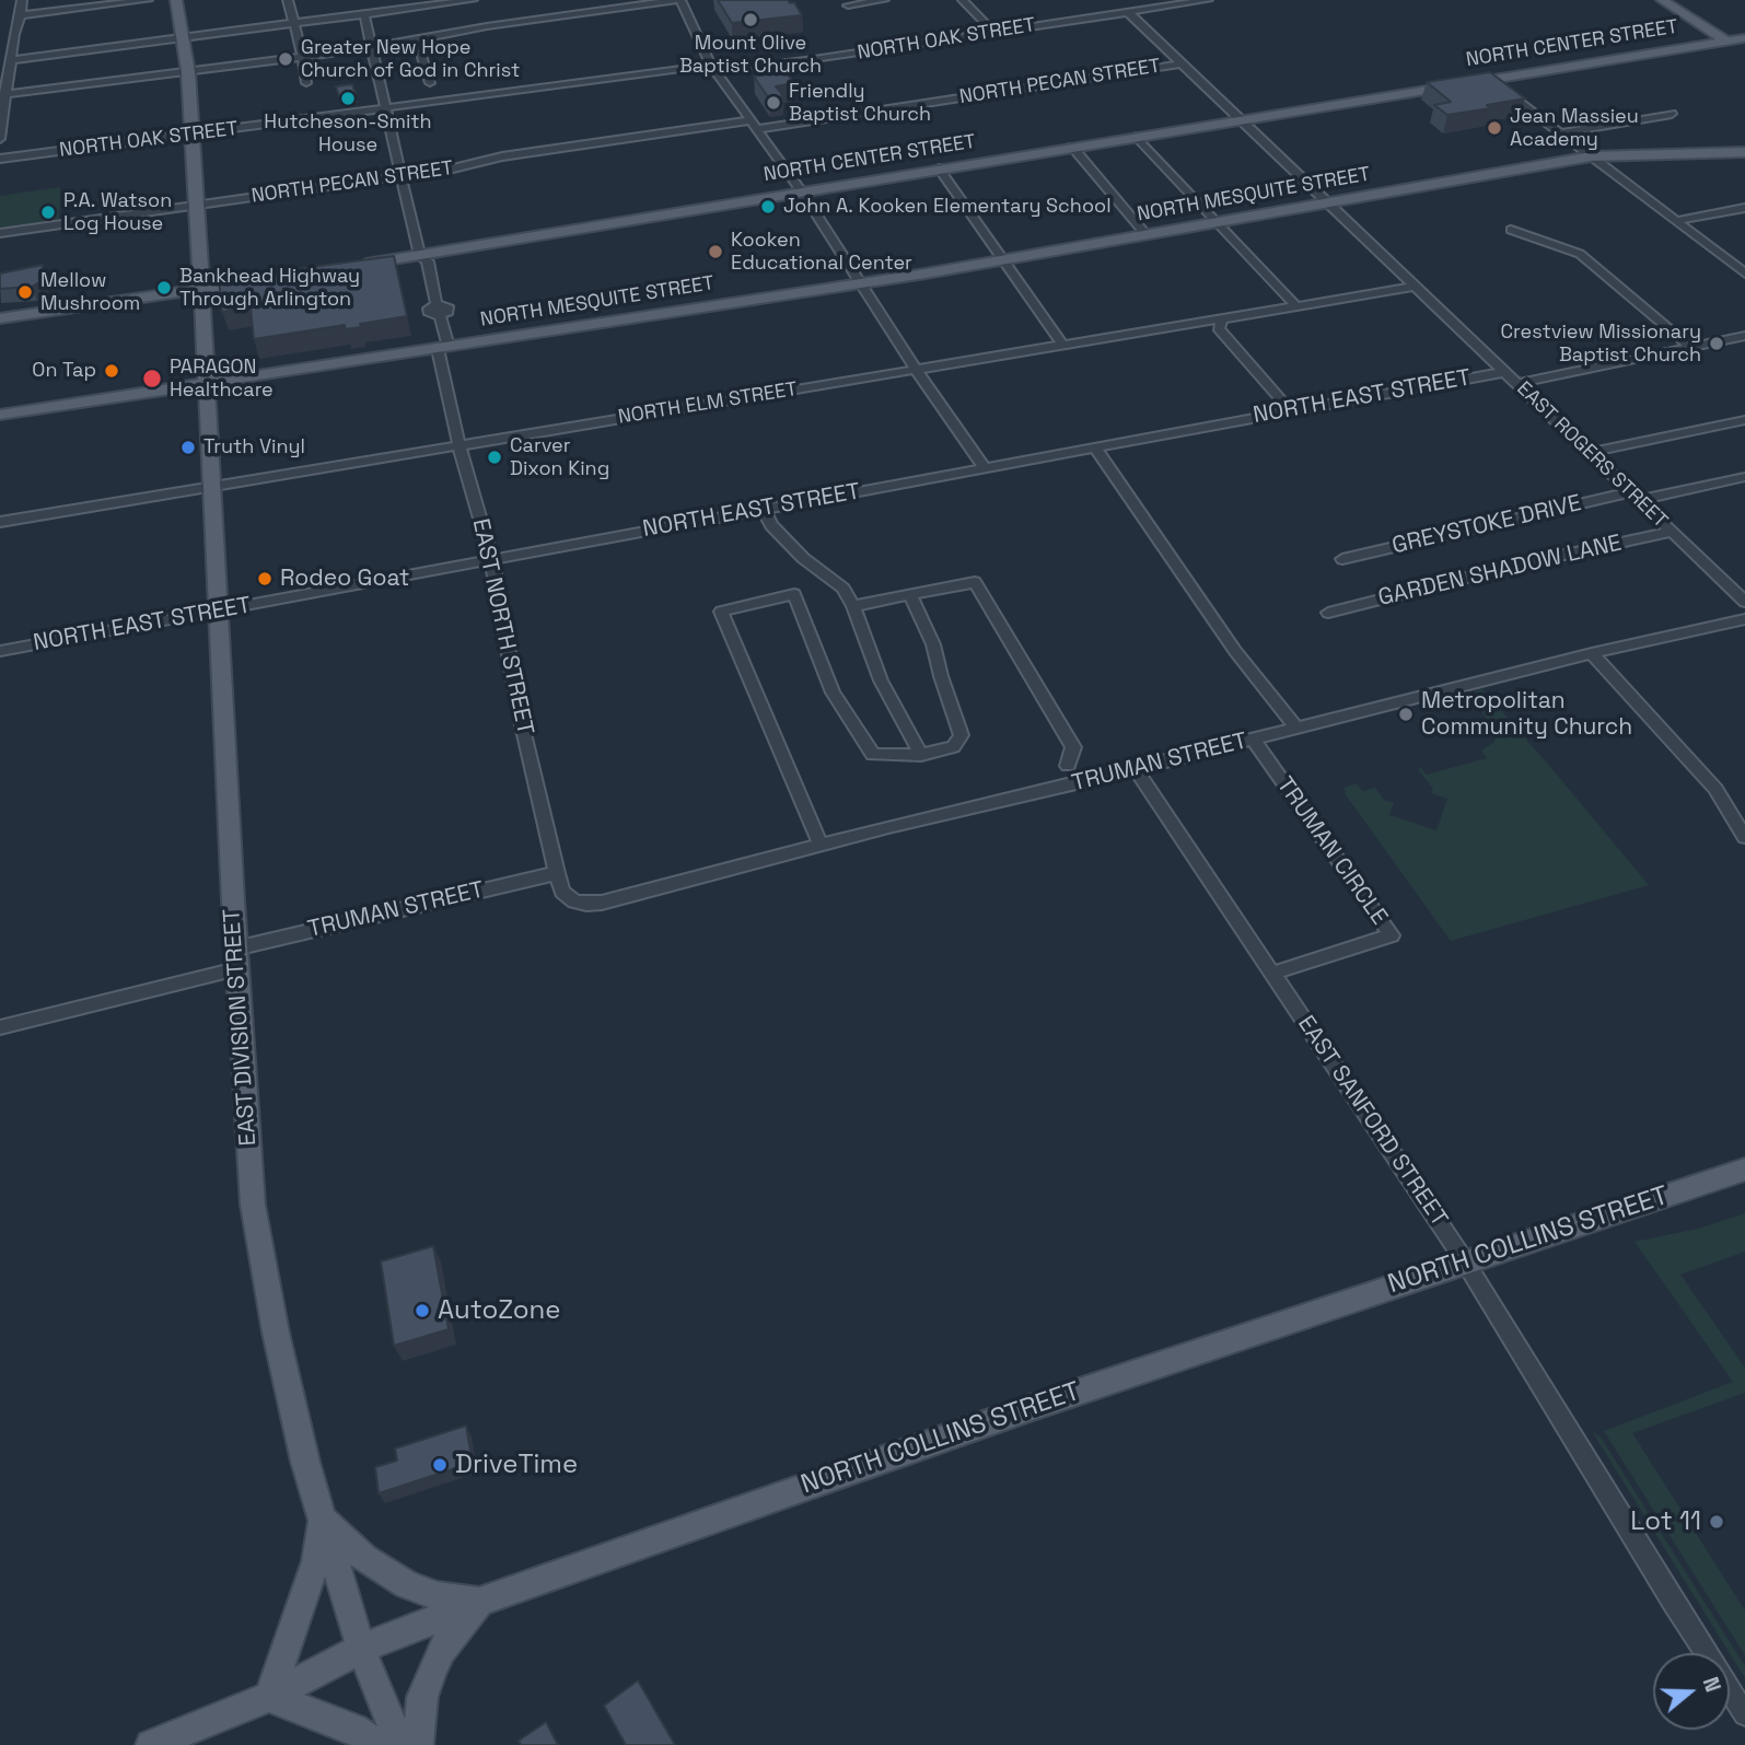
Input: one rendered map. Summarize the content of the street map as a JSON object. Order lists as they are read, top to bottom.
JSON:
{
  "streets": {
    "main road": [
      "NORTH CENTER STREET",
      "NORTH MESQUITE STREET",
      "EAST DIVISION STREET",
      "NORTH COLLINS STREET"
    ],
    "street": [
      "NORTH OAK STREET",
      "NORTH PECAN STREET",
      "NORTH EAST STREET",
      "NORTH ELM STREET",
      "EAST ROGERS STREET",
      "GREYSTOKE DRIVE",
      "GARDEN SHADOW LANE",
      "EAST NORTH STREET",
      "TRUMAN STREET",
      "TRUMAN CIRCLE",
      "EAST SANFORD STREET"
    ]
  },
  "crossings": [
    ["NORTH OAK STREET", "EAST ROGERS STREET"],
    ["NORTH OAK STREET", "EAST NORTH STREET"],
    ["NORTH OAK STREET", "EAST DIVISION STREET"],
    ["NORTH CENTER STREET", "EAST ROGERS STREET"],
    ["NORTH CENTER STREET", "EAST NORTH STREET"],
    ["NORTH PECAN STREET", "EAST ROGERS STREET"],
    ["NORTH PECAN STREET", "EAST NORTH STREET"],
    ["NORTH PECAN STREET", "EAST DIVISION STREET"],
    ["NORTH MESQUITE STREET", "EAST ROGERS STREET"],
    ["NORTH MESQUITE STREET", "EAST NORTH STREET"],
    ["NORTH MESQUITE STREET", "EAST DIVISION STREET"],
    ["NORTH EAST STREET", "EAST ROGERS STREET"],
    ["NORTH EAST STREET", "EAST NORTH STREET"],
    ["NORTH EAST STREET", "EAST DIVISION STREET"],
    ["NORTH ELM STREET", "EAST ROGERS STREET"],
    ["NORTH ELM STREET", "EAST NORTH STREET"],
    ["NORTH ELM STREET", "EAST DIVISION STREET"],
    ["EAST ROGERS STREET", "GREYSTOKE DRIVE"],
    ["EAST ROGERS STREET", "GARDEN SHADOW LANE"],
    ["EAST NORTH STREET", "TRUMAN STREET"],
    ["TRUMAN STREET", "TRUMAN CIRCLE"],
    ["TRUMAN STREET", "EAST DIVISION STREET"],
    ["TRUMAN STREET", "EAST SANFORD STREET"],
    ["TRUMAN CIRCLE", "EAST SANFORD STREET"],
    ["EAST DIVISION STREET", "NORTH COLLINS STREET"],
    ["EAST SANFORD STREET", "NORTH COLLINS STREET"]
  ],
  "places": [
    "Mount Olive Baptist Church",
    "Greater New Hope Church of God in Christ",
    "Hutcheson-Smith House",
    "Friendly Baptist Church",
    "Jean Massieu Academy",
    "John A. Kooken Elementary School",
    "P.A. Watson Log House",
    "Kooken Educational Center",
    "Bankhead Highway Through Arlington",
    "Mellow Mushroom",
    "Crestview Missionary Baptist Church",
    "On Tap",
    "PARAGON Healthcare",
    "Truth Vinyl",
    "Carver Dixon King",
    "Rodeo Goat",
    "Metropolitan Community Church",
    "AutoZone",
    "DriveTime",
    "Lot 11"
  ],
  "north": "right"
}
